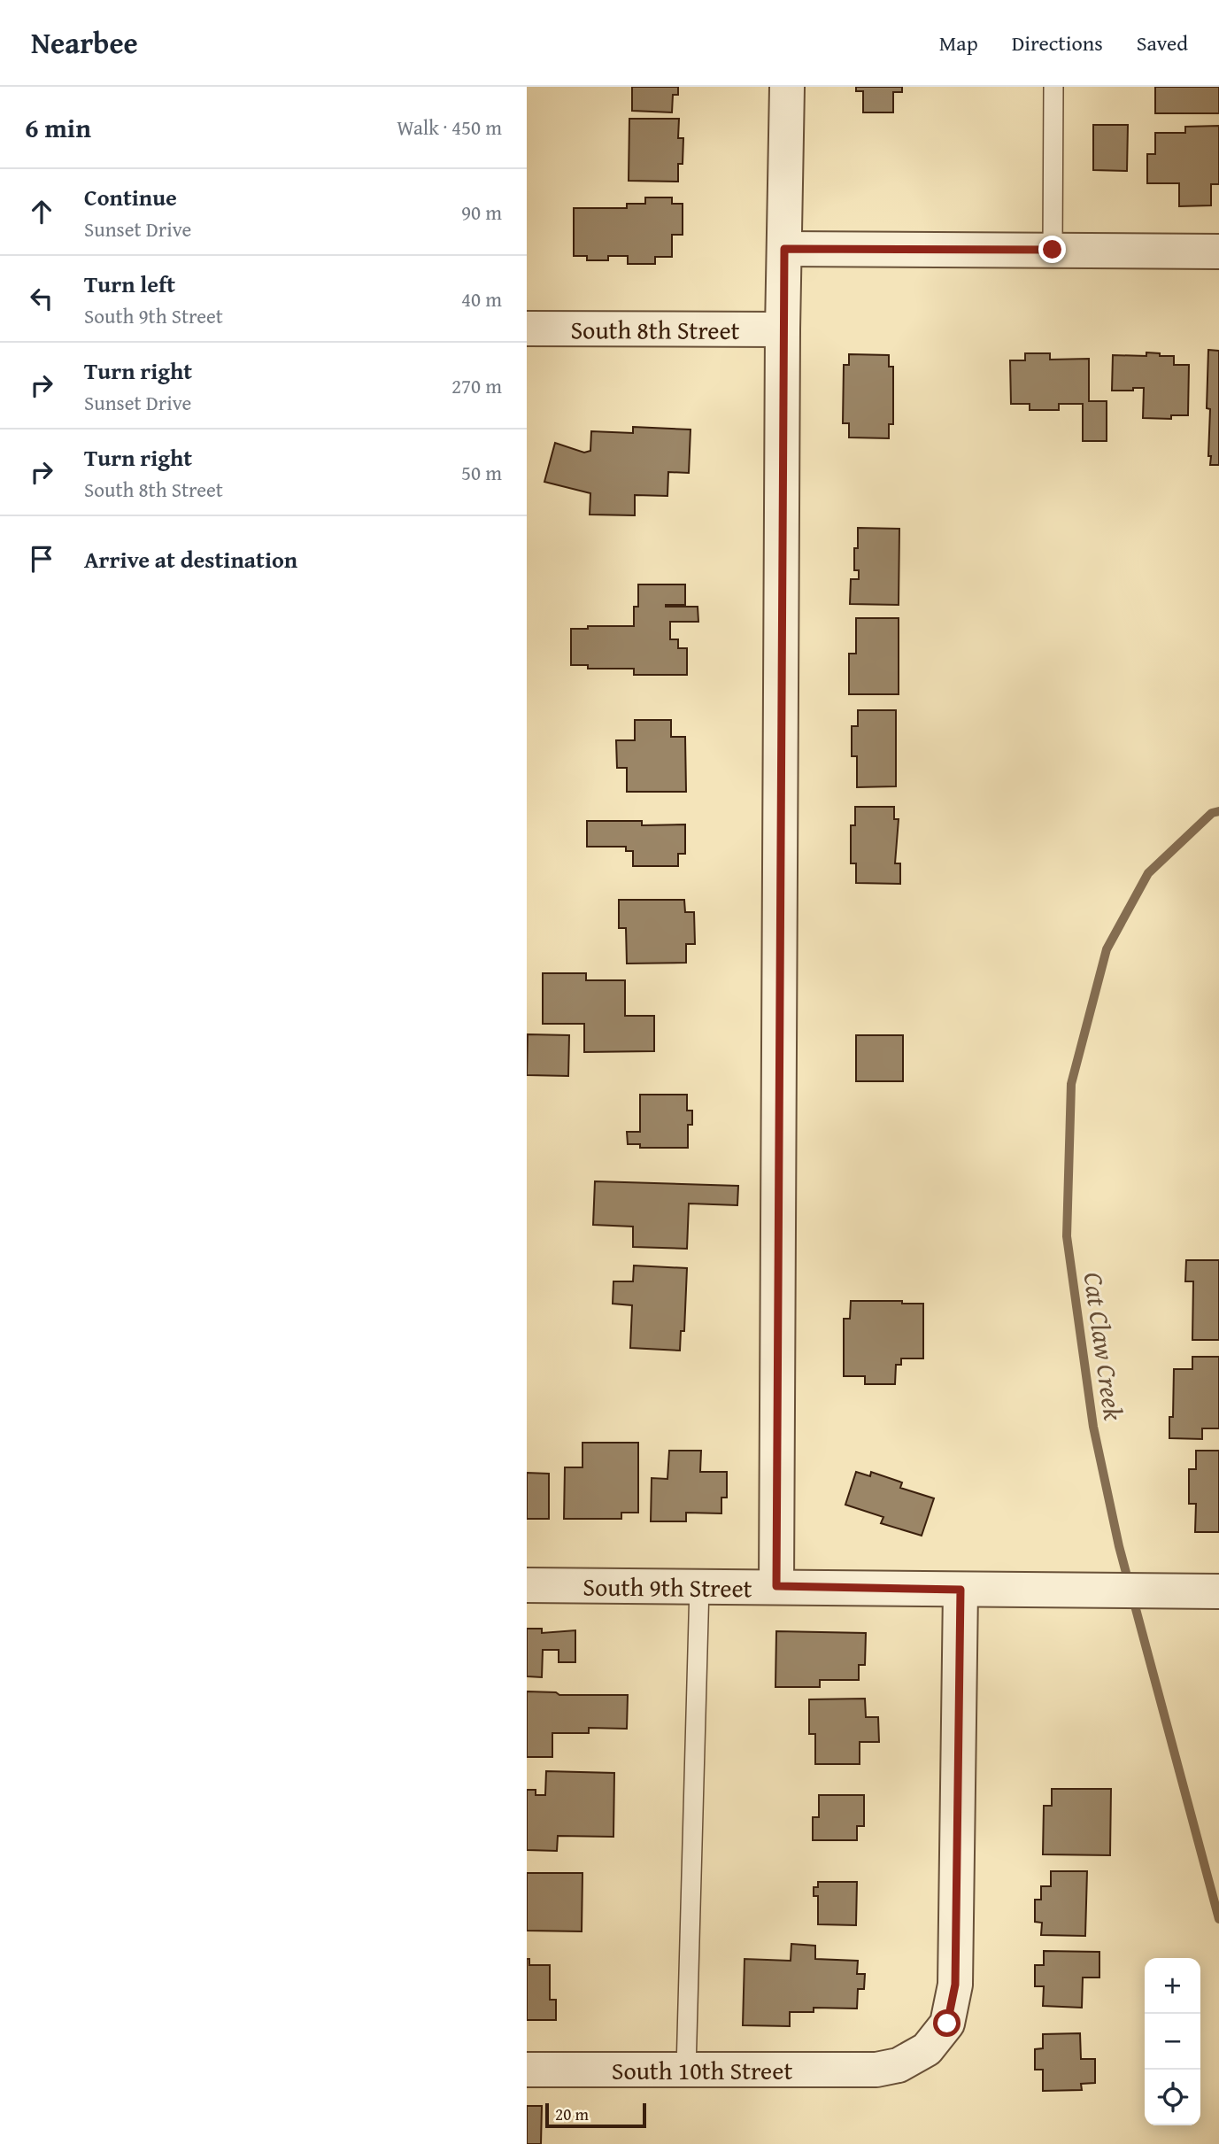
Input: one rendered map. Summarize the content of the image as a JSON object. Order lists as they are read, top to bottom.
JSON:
{
  "streets": {
    "street": ["South 8th Street", "South 9th Street", "South 10th Street"]
  },
  "crossings": [
    ["South 9th Street", "South 10th Street"]
  ],
  "water": ["Cat Claw Creek"],
  "scale_bar": "20 m",
  "page": {
    "header": "Nearbee",
    "nav": ["Map", "Directions", "Saved"],
    "heading": ["6 min", "Walk · 450 m"],
    "list": [
      ["Continue", "Sunset Drive", "90 m"],
      ["Turn left", "South 9th Street", "40 m"],
      ["Turn right", "Sunset Drive", "270 m"],
      ["Turn right", "South 8th Street", "50 m"],
      "Arrive at destination"
    ],
    "map_buttons": ["+", "−"],
    "scale": "20 m"
  }
}
